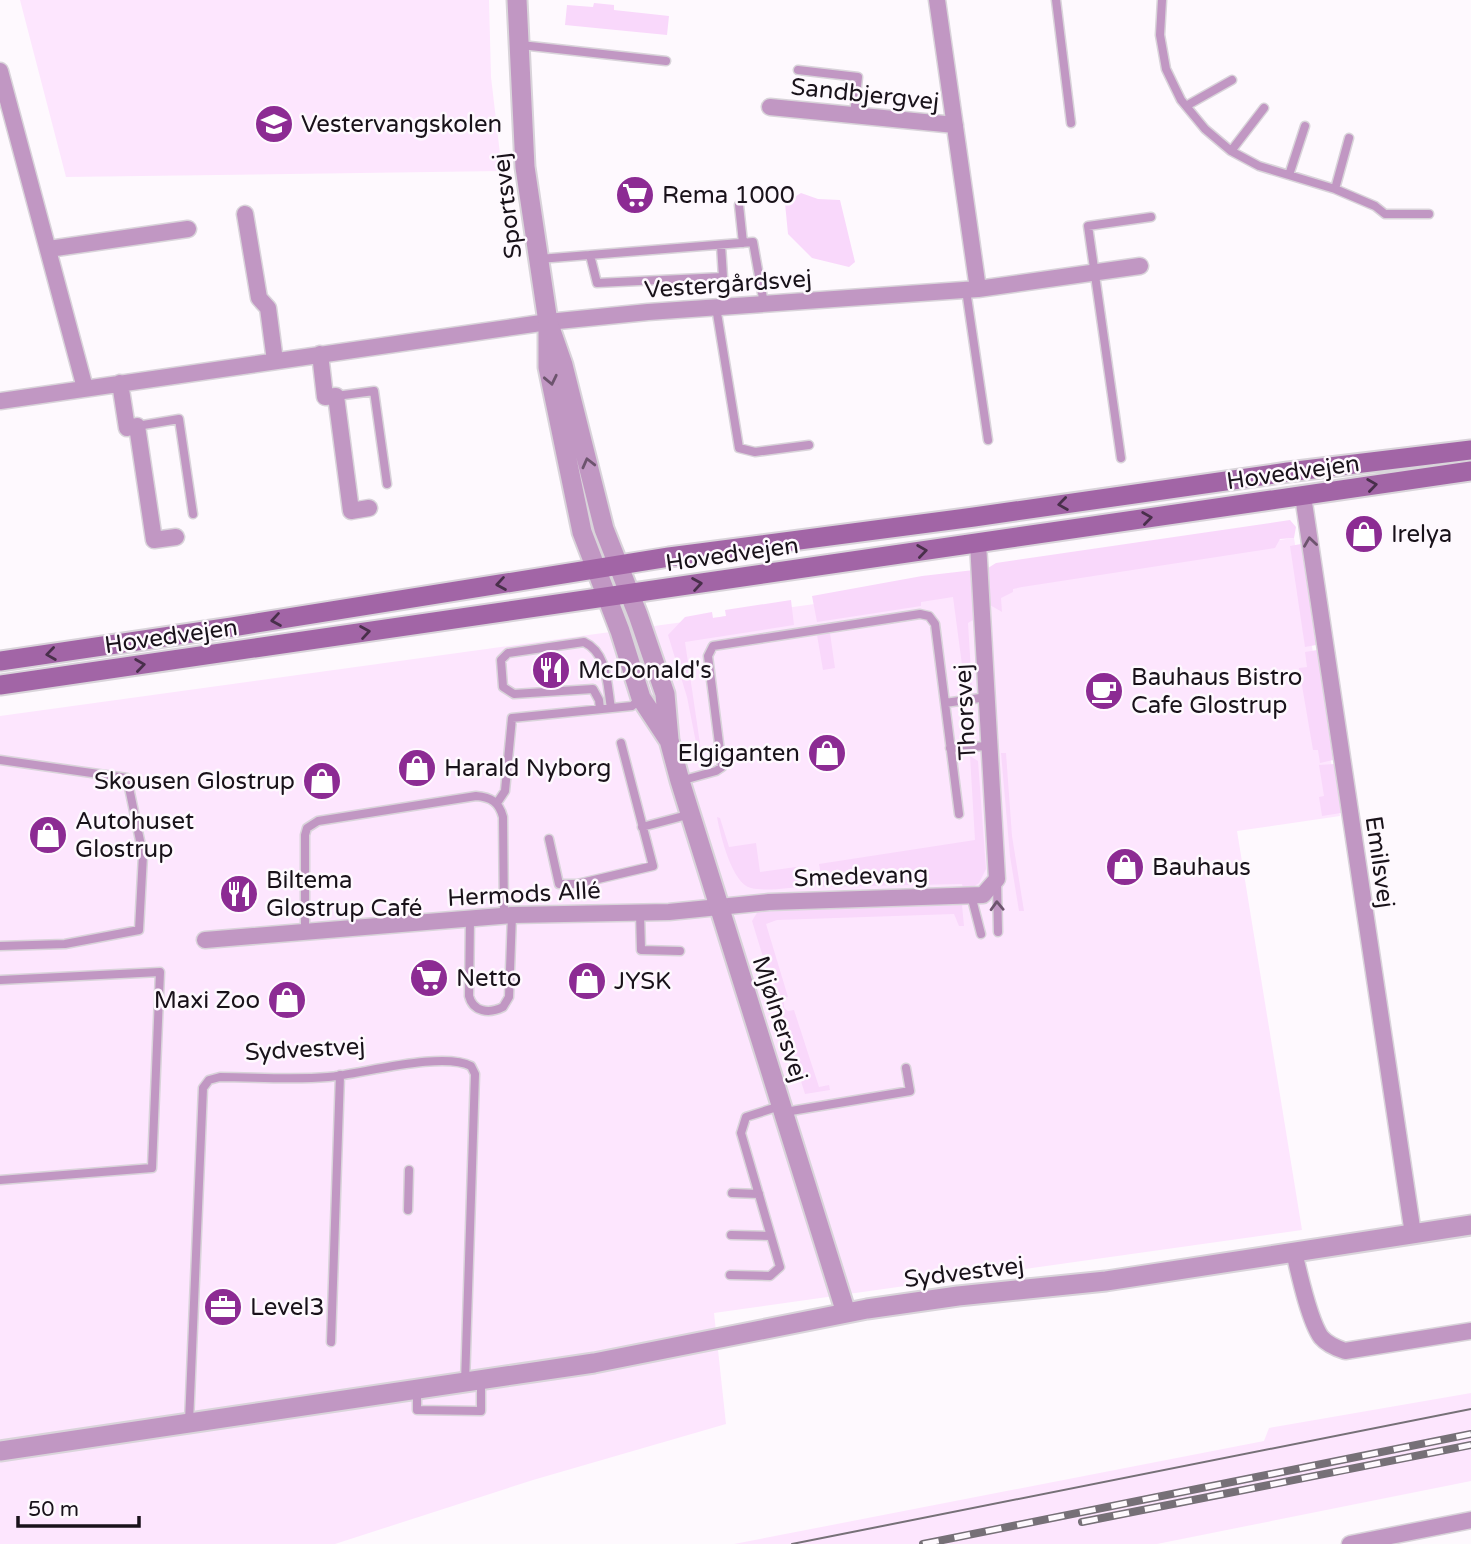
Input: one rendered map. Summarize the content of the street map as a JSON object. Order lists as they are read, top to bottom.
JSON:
{
  "streets": {
    "main road": ["Hovedvejen"],
    "street": [
      "Sandbjergvej",
      "Sportsvej",
      "Vestergårdsvej",
      "Thorsvej",
      "Emilsvej",
      "Smedevang",
      "Hermods Allé",
      "Mjølnersvej",
      "Sydvestvej"
    ]
  },
  "crossings": [
    ["Sandbjergvej", "Vestergårdsvej"],
    ["Sportsvej", "Vestergårdsvej"],
    ["Sportsvej", "Hovedvejen"],
    ["Sportsvej", "Mjølnersvej"],
    ["Hovedvejen", "Thorsvej"],
    ["Hovedvejen", "Emilsvej"],
    ["Hovedvejen", "Mjølnersvej"],
    ["Emilsvej", "Sydvestvej"],
    ["Smedevang", "Hermods Allé"],
    ["Smedevang", "Mjølnersvej"],
    ["Hermods Allé", "Mjølnersvej"],
    ["Mjølnersvej", "Sydvestvej"]
  ],
  "one_way": ["Emilsvej"],
  "places": {
    "school or university": ["Vestervangskolen"],
    "supermarket": ["Rema 1000", "Netto"],
    "shop": [
      "Irelya",
      "Elgiganten",
      "Harald Nyborg",
      "Skousen Glostrup",
      "Autohuset Glostrup",
      "Bauhaus",
      "JYSK",
      "Maxi Zoo"
    ],
    "restaurant": ["McDonald's", "Biltema Glostrup Café"],
    "cafe": ["Bauhaus Bistro Cafe Glostrup"],
    "office": ["Level3"]
  },
  "scale_bar": "50 m"
}
